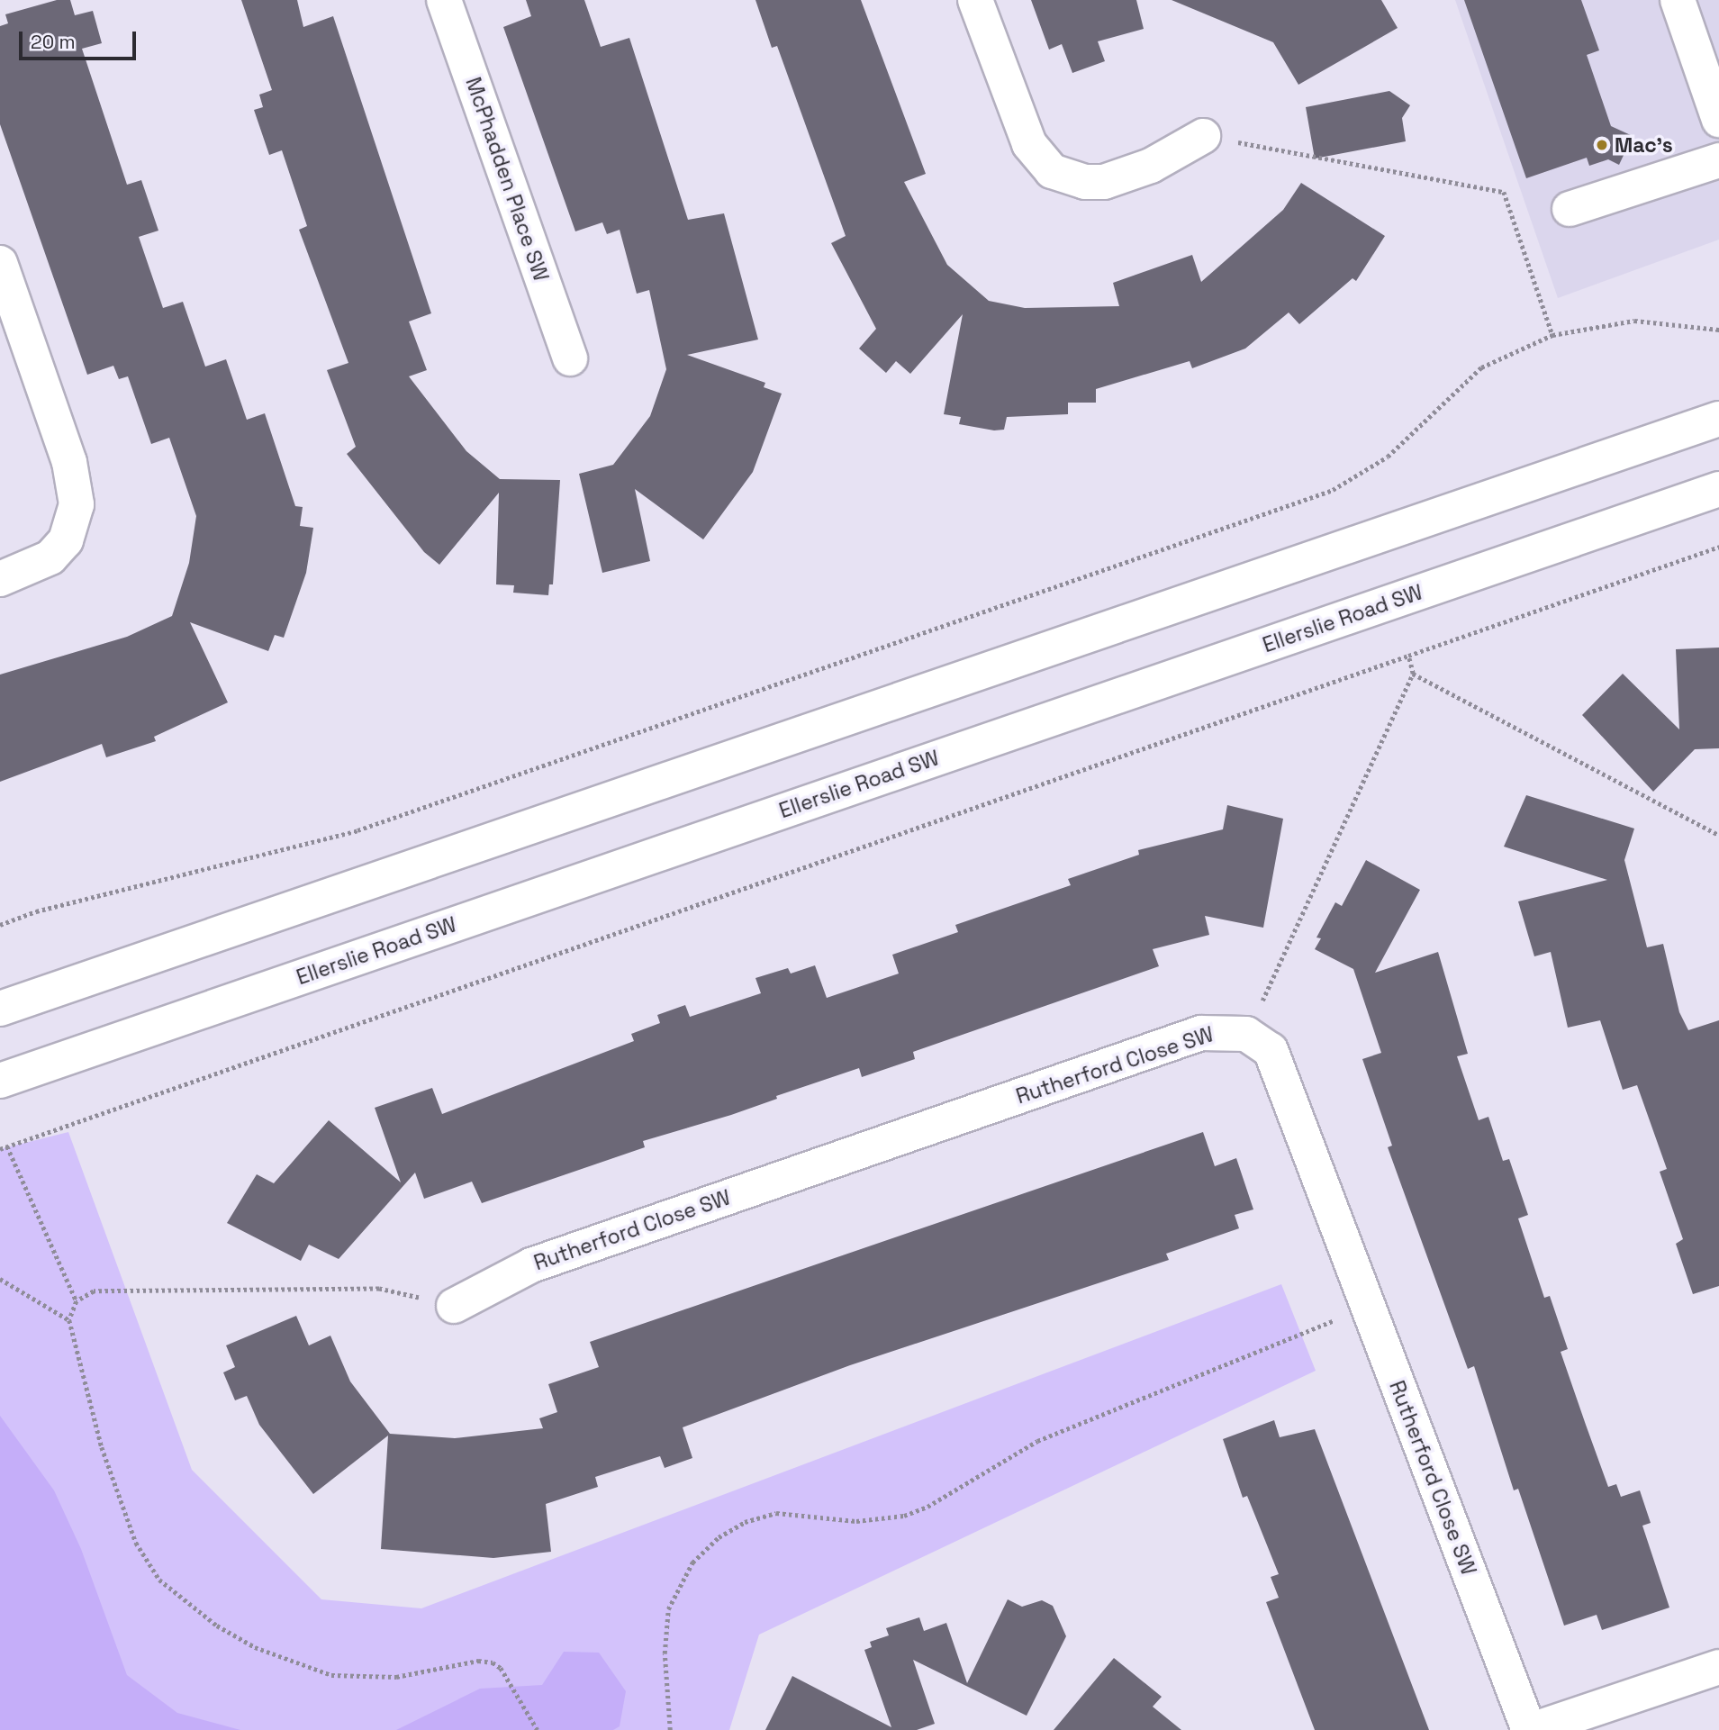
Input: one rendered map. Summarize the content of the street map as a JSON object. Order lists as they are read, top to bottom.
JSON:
{
  "streets": {
    "main road": ["McPhadden Place SW", "Ellerslie Road SW", "Rutherford Close SW"]
  },
  "places": ["Mac's"],
  "scale_bar": "20 m"
}
